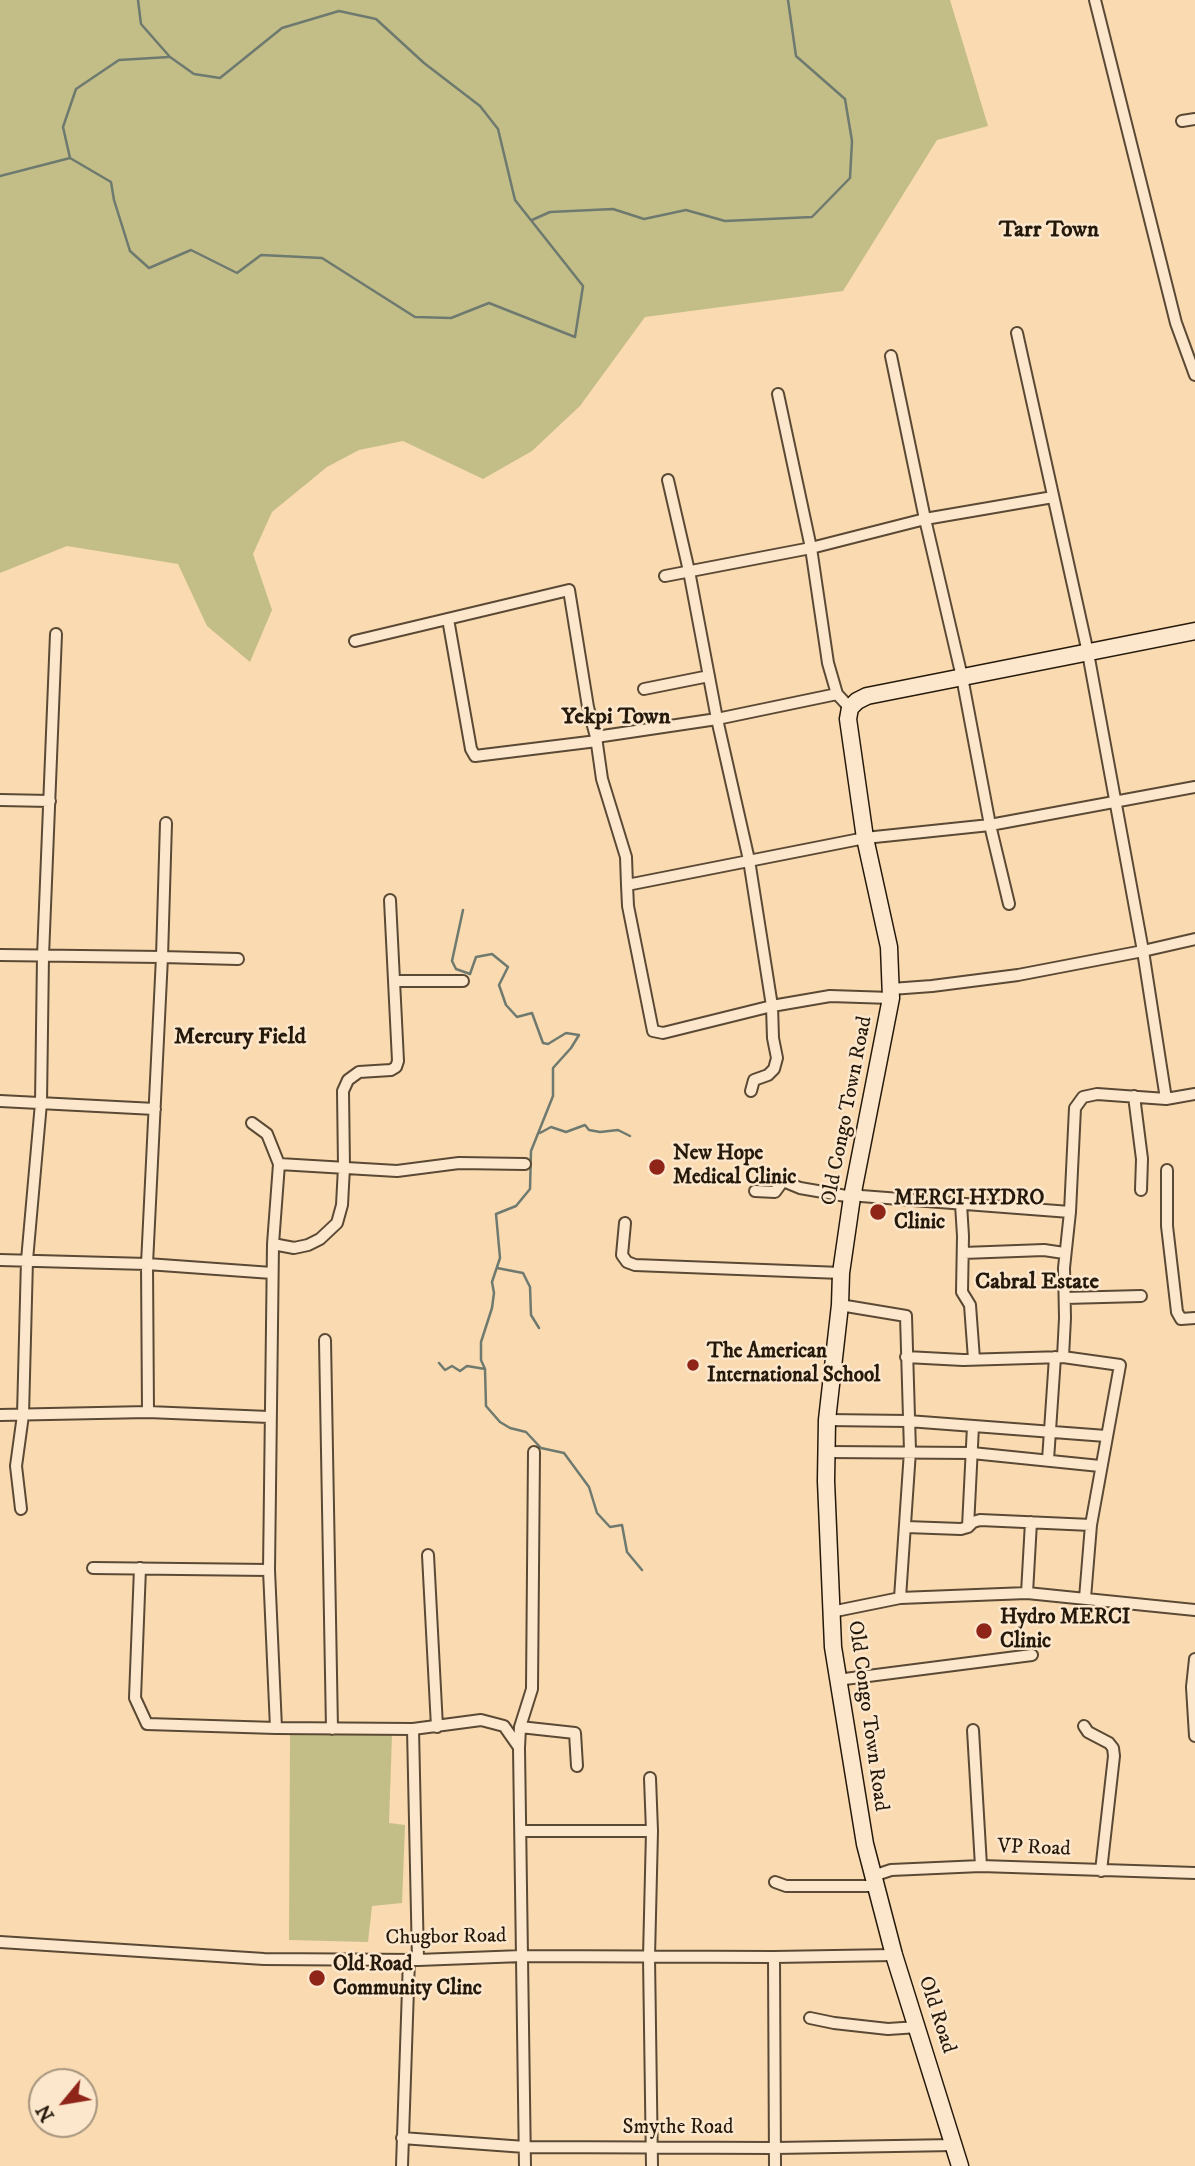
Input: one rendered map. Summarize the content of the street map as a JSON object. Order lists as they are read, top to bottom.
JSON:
{
  "streets": {
    "street": [
      "Old Congo Town Road",
      "VP Road",
      "Chugbor Road",
      "Old Road",
      "Smythe Road"
    ]
  },
  "crossings": [
    ["Old Congo Town Road", "VP Road"],
    ["Old Congo Town Road", "Old Road"],
    ["VP Road", "Old Road"],
    ["Chugbor Road", "Old Road"],
    ["Old Road", "Smythe Road"]
  ],
  "districts": [
    "Tarr Town",
    "Yekpi Town",
    "Mercury Field",
    "Cabral Estate"
  ],
  "places": [
    "New Hope Medical Clinic",
    "MERCI HYDRO Clinic",
    "The American International School",
    "Hydro MERCI Clinic",
    "Old Road Community Clinc"
  ],
  "north": "bottom left"
}
